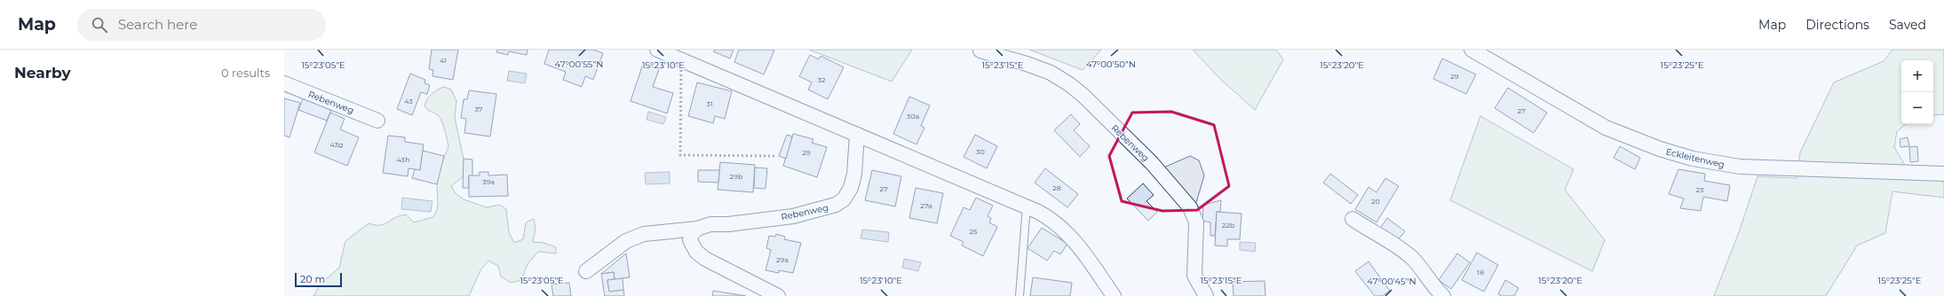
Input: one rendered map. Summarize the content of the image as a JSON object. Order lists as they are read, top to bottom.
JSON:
{
  "streets": {
    "street": ["Rebenweg", "Eckleitenweg"]
  },
  "house_numbers": [
    "41",
    "29",
    "32",
    "43",
    "31",
    "37",
    "27",
    "30a",
    "43g",
    "30",
    "29",
    "43h",
    "29b",
    "39a",
    "28",
    "27",
    "23",
    "20",
    "27a",
    "22b",
    "25",
    "29a",
    "18"
  ],
  "scale_bar": "20 m",
  "page": {
    "header": "Map",
    "search": "Search here",
    "nav": ["Map", "Directions", "Saved"],
    "heading": ["Nearby", "0 results"],
    "map_buttons": ["+", "−"],
    "scale": "20 m"
  },
  "coordinates": [
    "47°00'50\"N",
    "47°00'55\"N",
    "15°23'05\"E",
    "15°23'10\"E",
    "15°23'15\"E",
    "15°23'20\"E",
    "15°23'25\"E",
    "47°00'45\"N"
  ]
}
